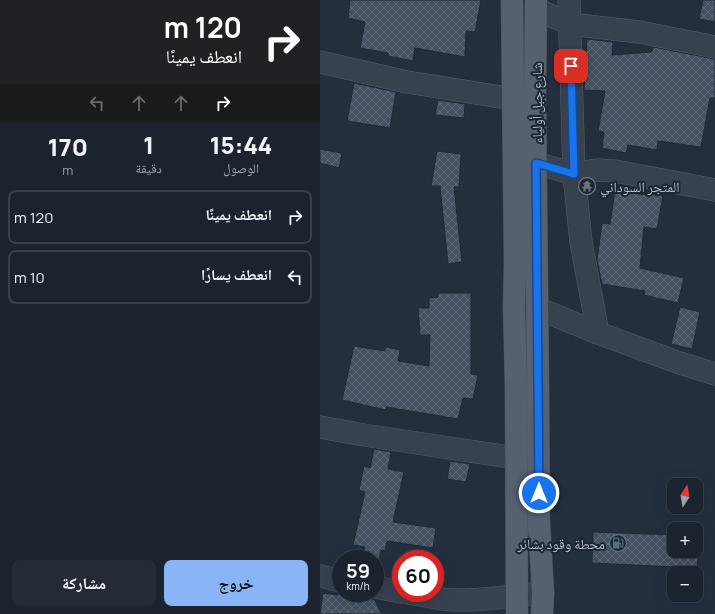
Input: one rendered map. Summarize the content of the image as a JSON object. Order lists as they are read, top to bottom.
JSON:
{
  "streets": {
    "main road": ["شارع جبل أولياء"]
  },
  "places": {
    "temple": ["المتجر السوداني"],
    "fuel station": ["محطة وقود بشائر"]
  },
  "north": "top",
  "page": {
    "turn": ["120 m", "انعطف يمينًا"],
    "eta": [
      "15:44",
      "الوصول",
      "1",
      "دقيقة",
      "170",
      "m"
    ],
    "list": [
      {
        "name": "انعطف يمينًا",
        "value": "120 m"
      },
      {
        "name": "انعطف يسارًا",
        "value": "10 m"
      }
    ],
    "map_buttons": ["+", "−"],
    "speed": "59 km/h",
    "limit": "60",
    "buttons": ["خروج", "مشاركة"]
  }
}
